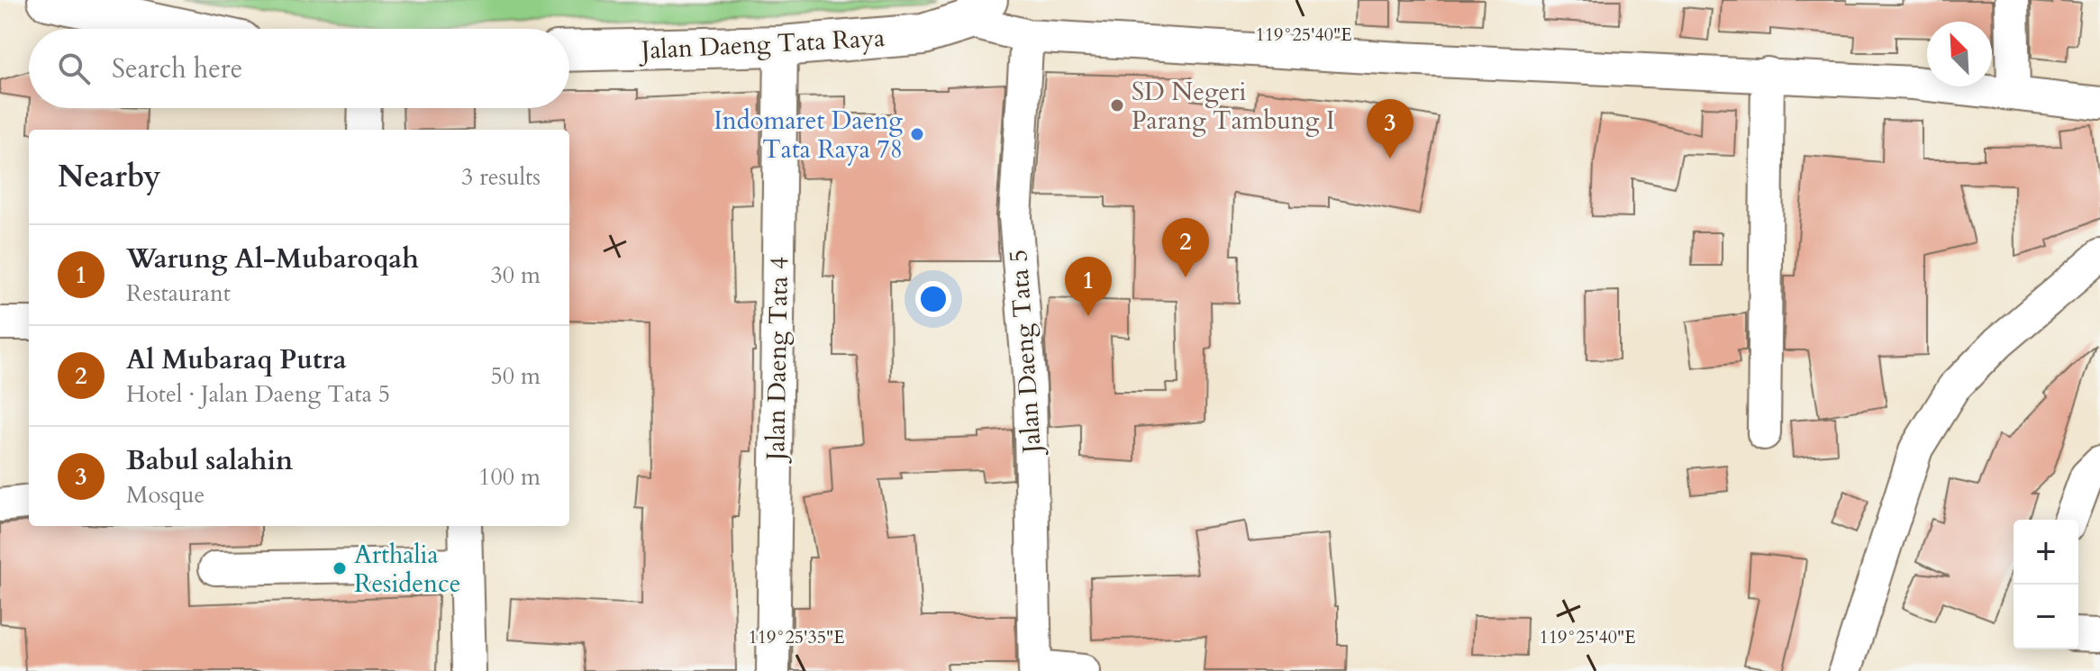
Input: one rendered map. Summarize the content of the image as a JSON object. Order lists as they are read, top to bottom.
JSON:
{
  "streets": {
    "main road": ["Jalan Daeng Tata Raya"],
    "street": ["Jalan Daeng Tata 5", "Jalan Daeng Tata 4"]
  },
  "crossings": [
    ["Jalan Daeng Tata Raya", "Jalan Daeng Tata 4"]
  ],
  "places": ["SD Negeri Parang Tambung I", "Indomaret Daeng Tata Raya 78", "Arthalia Residence"],
  "north": "top left",
  "page": {
    "search": "Search here",
    "pins": ["3", "2", "1"],
    "heading": ["Nearby", "3 results"],
    "list": [
      {
        "mark": "1",
        "name": "Warung Al-Mubaroqah",
        "note": "Restaurant",
        "value": "30 m"
      },
      {
        "mark": "2",
        "name": "Al Mubaraq Putra",
        "note": "Hotel · Jalan Daeng Tata 5",
        "value": "50 m"
      },
      {
        "mark": "3",
        "name": "Babul salahin",
        "note": "Mosque",
        "value": "100 m"
      }
    ],
    "map_buttons": ["+", "−"]
  },
  "coordinates": ["119°25'40\"E", "119°25'35\"E"]
}
